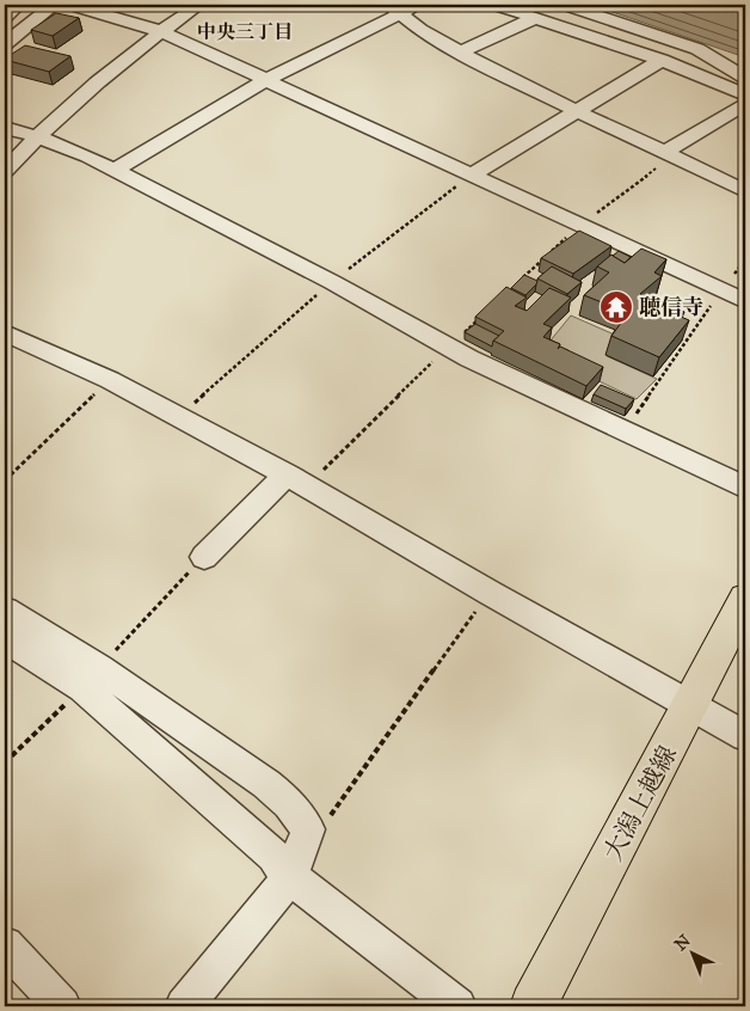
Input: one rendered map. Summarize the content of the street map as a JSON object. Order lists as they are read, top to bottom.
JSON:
{
  "streets": {
    "main road": ["大潟上越線"]
  },
  "districts": ["中央三丁目"],
  "places": {
    "temple": ["聴信寺"]
  },
  "north": "top left"
}
